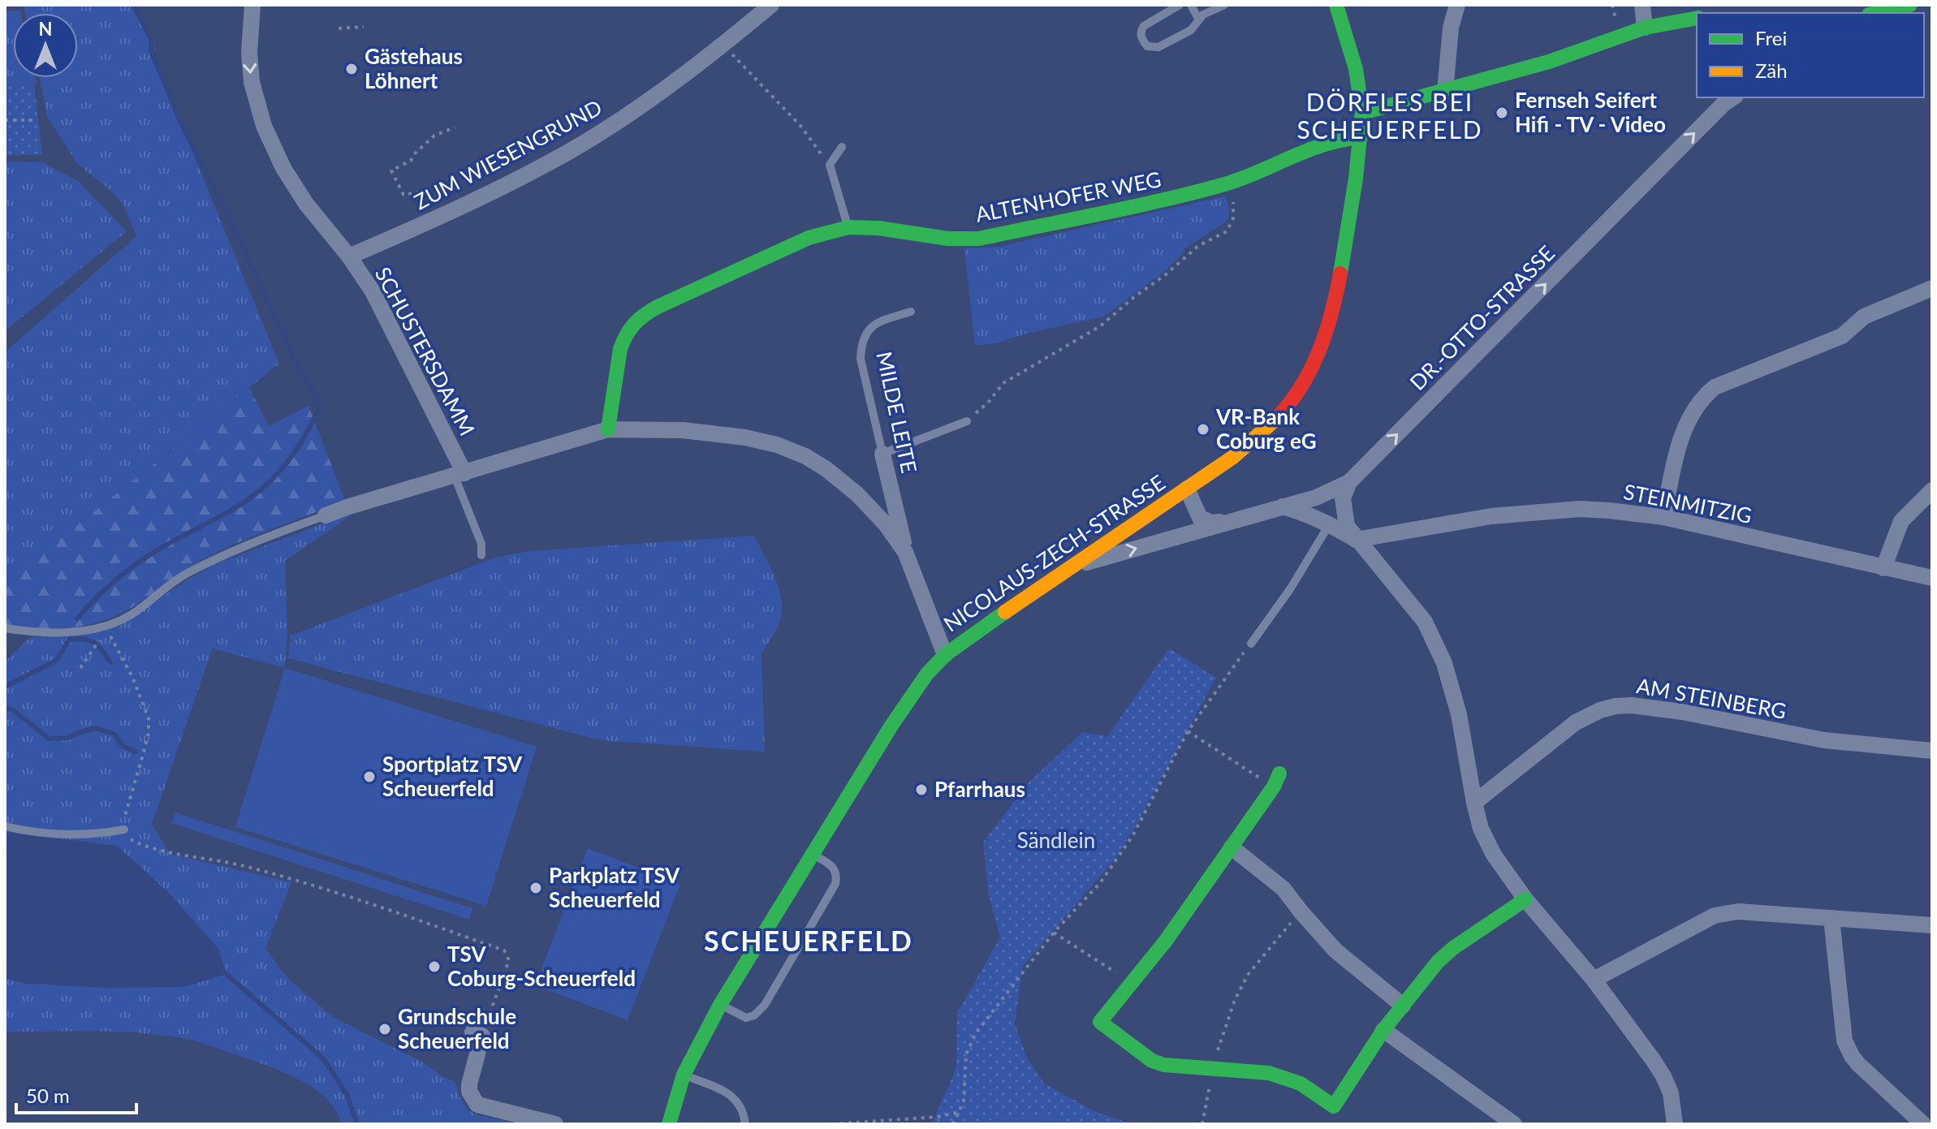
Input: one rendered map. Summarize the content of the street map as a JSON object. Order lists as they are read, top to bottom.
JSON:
{
  "streets": {
    "street": [
      "ZUM WIESENGRUND",
      "ALTENHOFER WEG",
      "DR.-OTTO-STRASSE",
      "SCHUSTERSDAMM",
      "MILDE LEITE",
      "STEINMITZIG",
      "NICOLAUS-ZECH-STRASSE",
      "AM STEINBERG"
    ]
  },
  "crossings": [
    ["ZUM WIESENGRUND", "SCHUSTERSDAMM"],
    ["ALTENHOFER WEG", "NICOLAUS-ZECH-STRASSE"],
    ["DR.-OTTO-STRASSE", "NICOLAUS-ZECH-STRASSE"]
  ],
  "one_way": ["DR.-OTTO-STRASSE", "SCHUSTERSDAMM"],
  "districts": ["DÖRFLES BEI SCHEUERFELD", "SCHEUERFELD"],
  "parks": ["Sändlein"],
  "places": [
    "Gästehaus Löhnert",
    "Fernseh Seifert Hifi - TV - Video",
    "VR-Bank Coburg eG",
    "Sportplatz TSV Scheuerfeld",
    "Pfarrhaus",
    "Parkplatz TSV Scheuerfeld",
    "TSV Coburg-Scheuerfeld",
    "Grundschule Scheuerfeld"
  ],
  "legend": ["Frei", "Zäh"],
  "scale_bar": "50 m",
  "north": "top"
}
